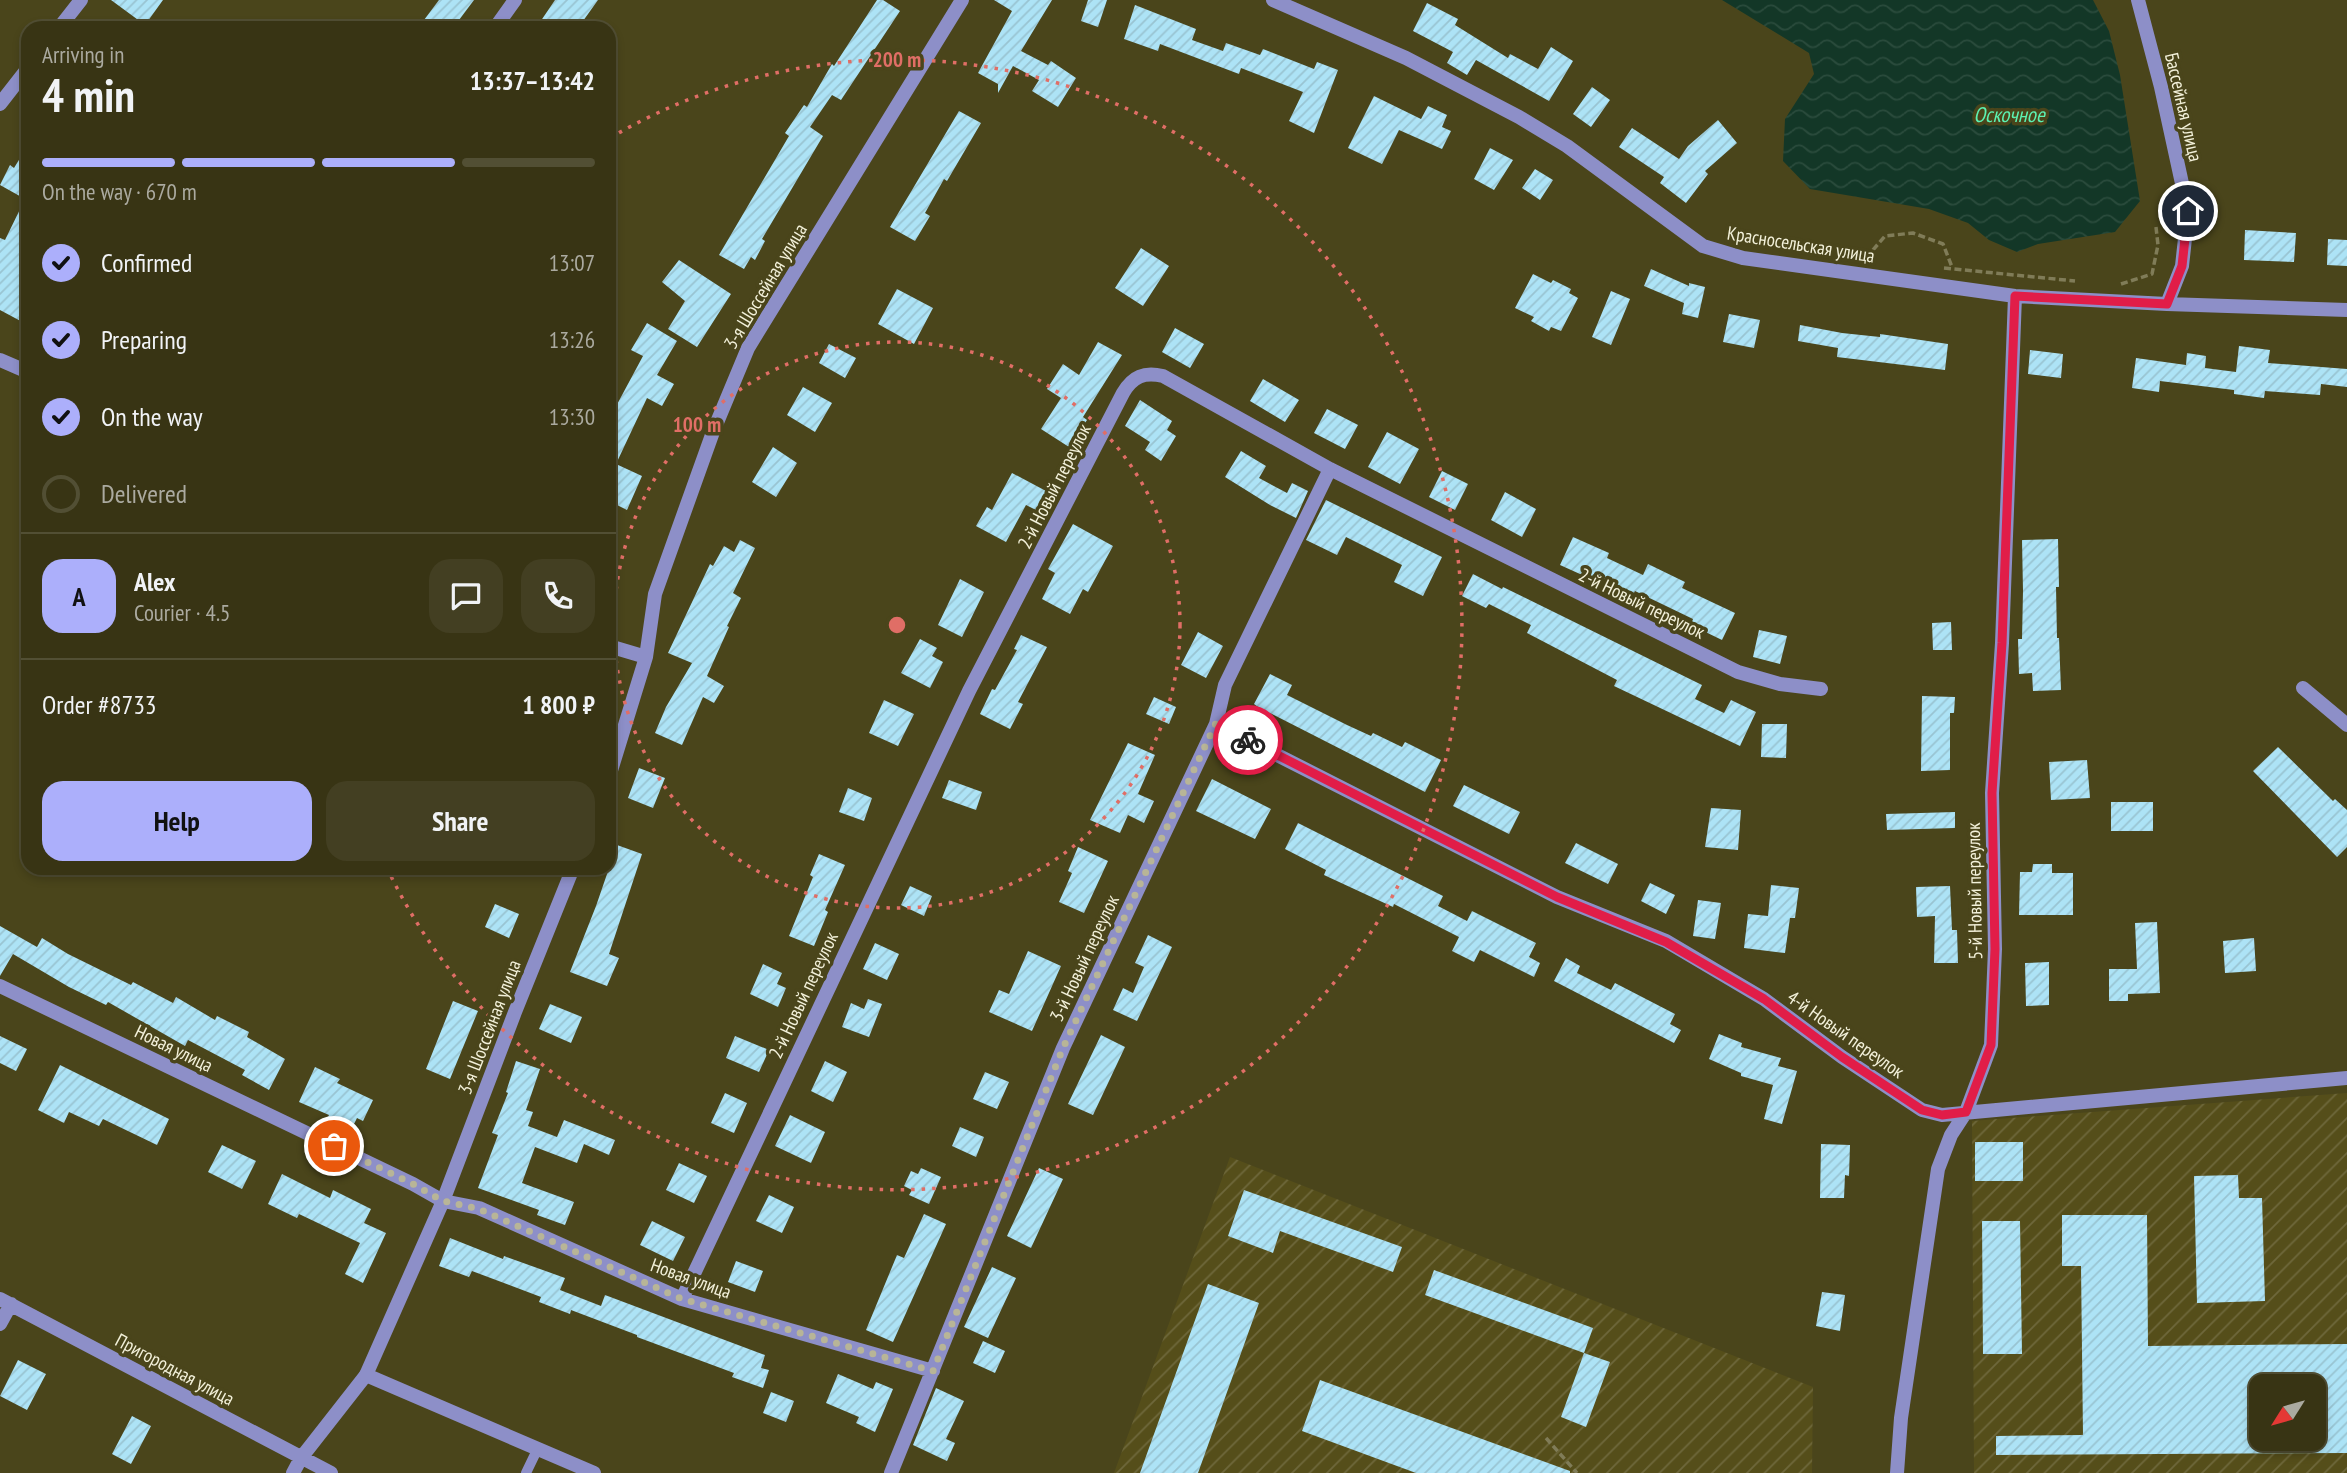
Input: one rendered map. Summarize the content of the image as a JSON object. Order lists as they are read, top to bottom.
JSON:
{
  "streets": {
    "street": [
      "Бассейная улица",
      "Красносельская улица",
      "3-я Шоссейная улица",
      "2-й Новый переулок",
      "5-й Новый переулок",
      "3-й Новый переулок",
      "4-й Новый переулок",
      "Новая улица",
      "Пригородная улица"
    ]
  },
  "crossings": [
    ["Бассейная улица", "Красносельская улица"],
    ["Красносельская улица", "5-й Новый переулок"],
    ["3-я Шоссейная улица", "Новая улица"],
    ["2-й Новый переулок", "3-й Новый переулок"],
    ["2-й Новый переулок", "Новая улица"],
    ["5-й Новый переулок", "4-й Новый переулок"],
    ["3-й Новый переулок", "4-й Новый переулок"],
    ["3-й Новый переулок", "Новая улица"]
  ],
  "water": ["Оскочное"],
  "north": "bottom left",
  "page": {
    "heading": ["4 min", "Arriving in", "13:37–13:42"],
    "panel": [
      "Alex",
      "Courier · 4.5",
      "Order #8733",
      "1 800 ₽"
    ],
    "bar": "On the way · 670 m",
    "list": [
      ["Confirmed", "13:07"],
      ["Preparing", "13:26"],
      ["On the way", "13:30"],
      "Delivered"
    ],
    "round": "A",
    "buttons": ["Help", "Share"]
  },
  "rings": ["200 m", "100 m"]
}
